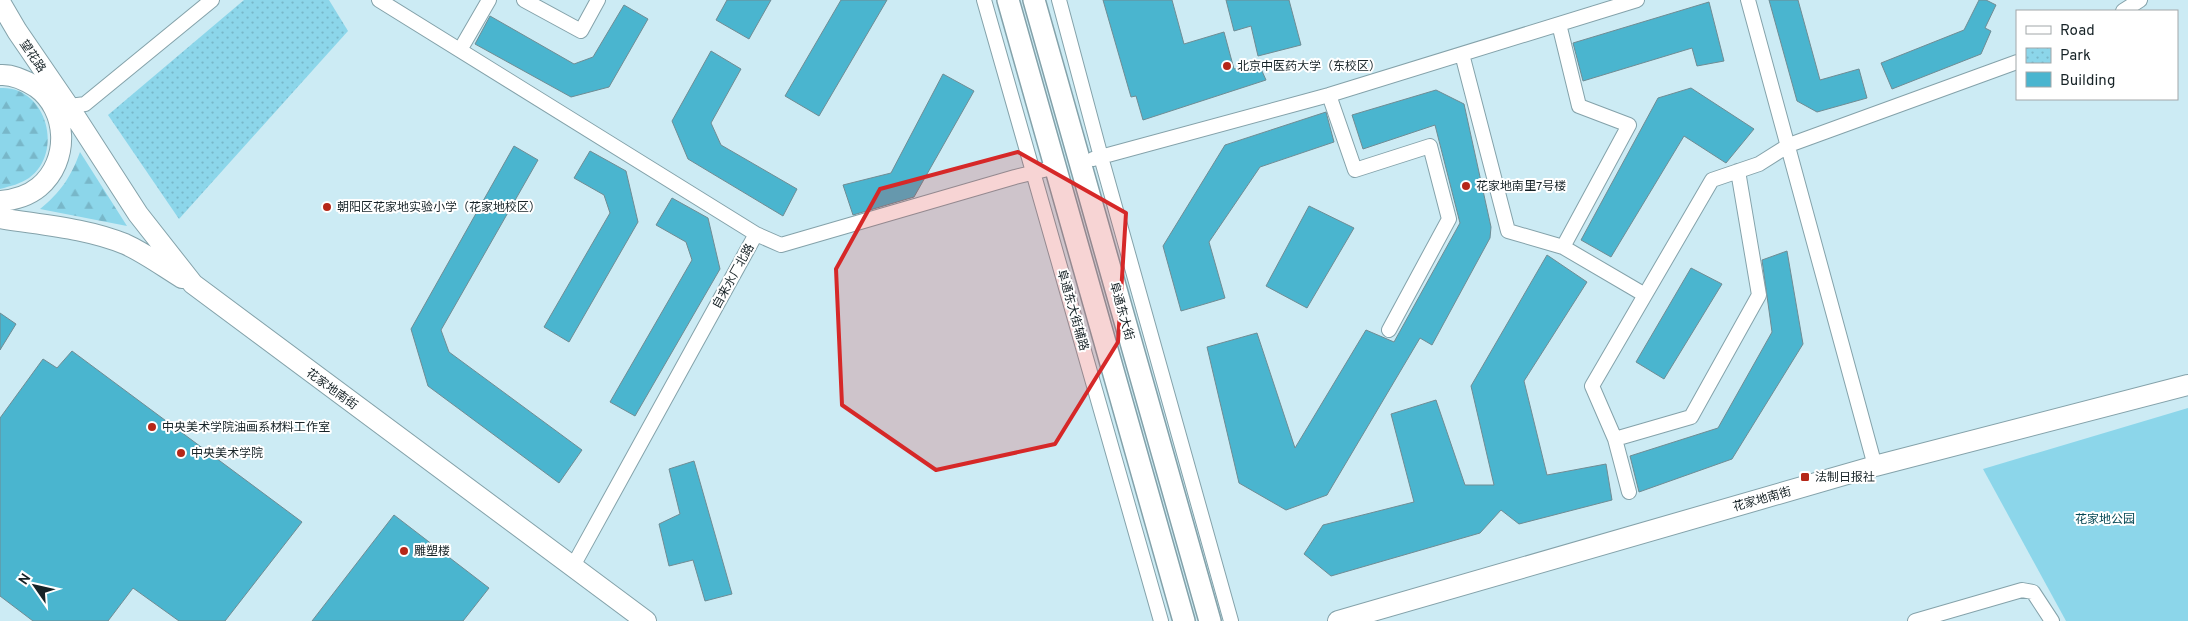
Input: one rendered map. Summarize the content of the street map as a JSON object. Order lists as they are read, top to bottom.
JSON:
{
  "streets": {
    "main road": ["阜通东大街"],
    "street": [
      "望花路",
      "自来水厂北路",
      "阜通东大街辅路",
      "花家地南街"
    ]
  },
  "crossings": [
    ["望花路", "花家地南街"],
    ["自来水厂北路", "阜通东大街辅路"],
    ["自来水厂北路", "阜通东大街"],
    ["自来水厂北路", "花家地南街"]
  ],
  "parks": ["花家地公园"],
  "places": {
    "other": [
      "北京中医药大学（东校区）",
      "花家地南里7号楼",
      "朝阳区花家地实验小学（花家地校区）",
      "中央美术学院油画系材料工作室",
      "中央美术学院",
      "雕塑楼"
    ],
    "transit": ["法制日报社"]
  },
  "legend": ["Road", "Park", "Building"],
  "north": "top left"
}
